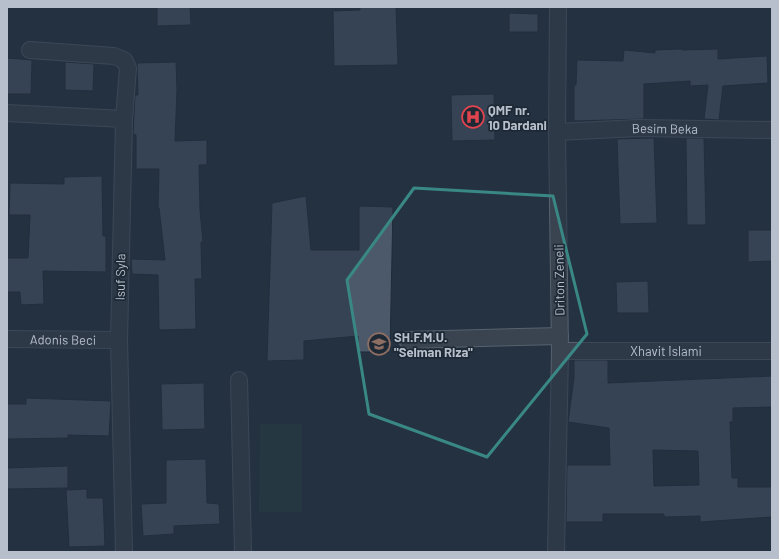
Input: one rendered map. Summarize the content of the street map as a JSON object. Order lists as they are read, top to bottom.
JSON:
{
  "streets": {
    "street": [
      "Besim Beka",
      "Isuf Syla",
      "Driton Zeneli",
      "Adonis Beci",
      "Xhavit Islami"
    ]
  },
  "crossings": [
    ["Besim Beka", "Driton Zeneli"],
    ["Isuf Syla", "Adonis Beci"],
    ["Driton Zeneli", "Xhavit Islami"]
  ],
  "places": {
    "hospital": ["QMF nr. 10 Dardani"],
    "school or university": ["SH.F.M.U. \"Selman Riza\""]
  }
}
